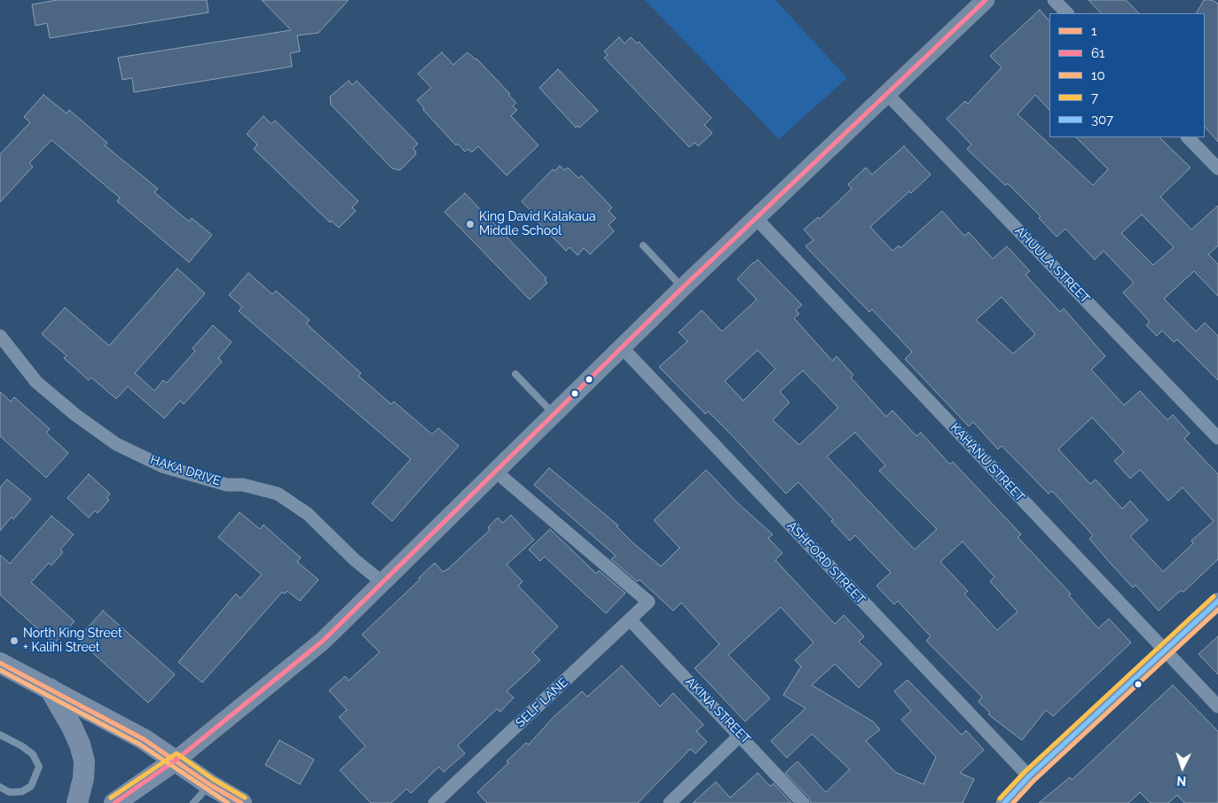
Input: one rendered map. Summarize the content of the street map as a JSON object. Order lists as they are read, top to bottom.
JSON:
{
  "streets": {
    "street": [
      "AHUULA STREET",
      "KAHANU STREET",
      "HAKA DRIVE",
      "ASHFORD STREET",
      "SELF LANE",
      "AKINA STREET"
    ]
  },
  "crossings": [
    ["SELF LANE", "AKINA STREET"]
  ],
  "places": ["King David Kalakaua Middle School", "North King Street + Kalihi Street"],
  "lines": [
    "transit line 61",
    "transit line 7",
    "transit line 307",
    "transit line 10",
    "transit line 1"
  ],
  "legend": [
    "1",
    "61",
    "10",
    "7",
    "307"
  ],
  "north": "bottom"
}
